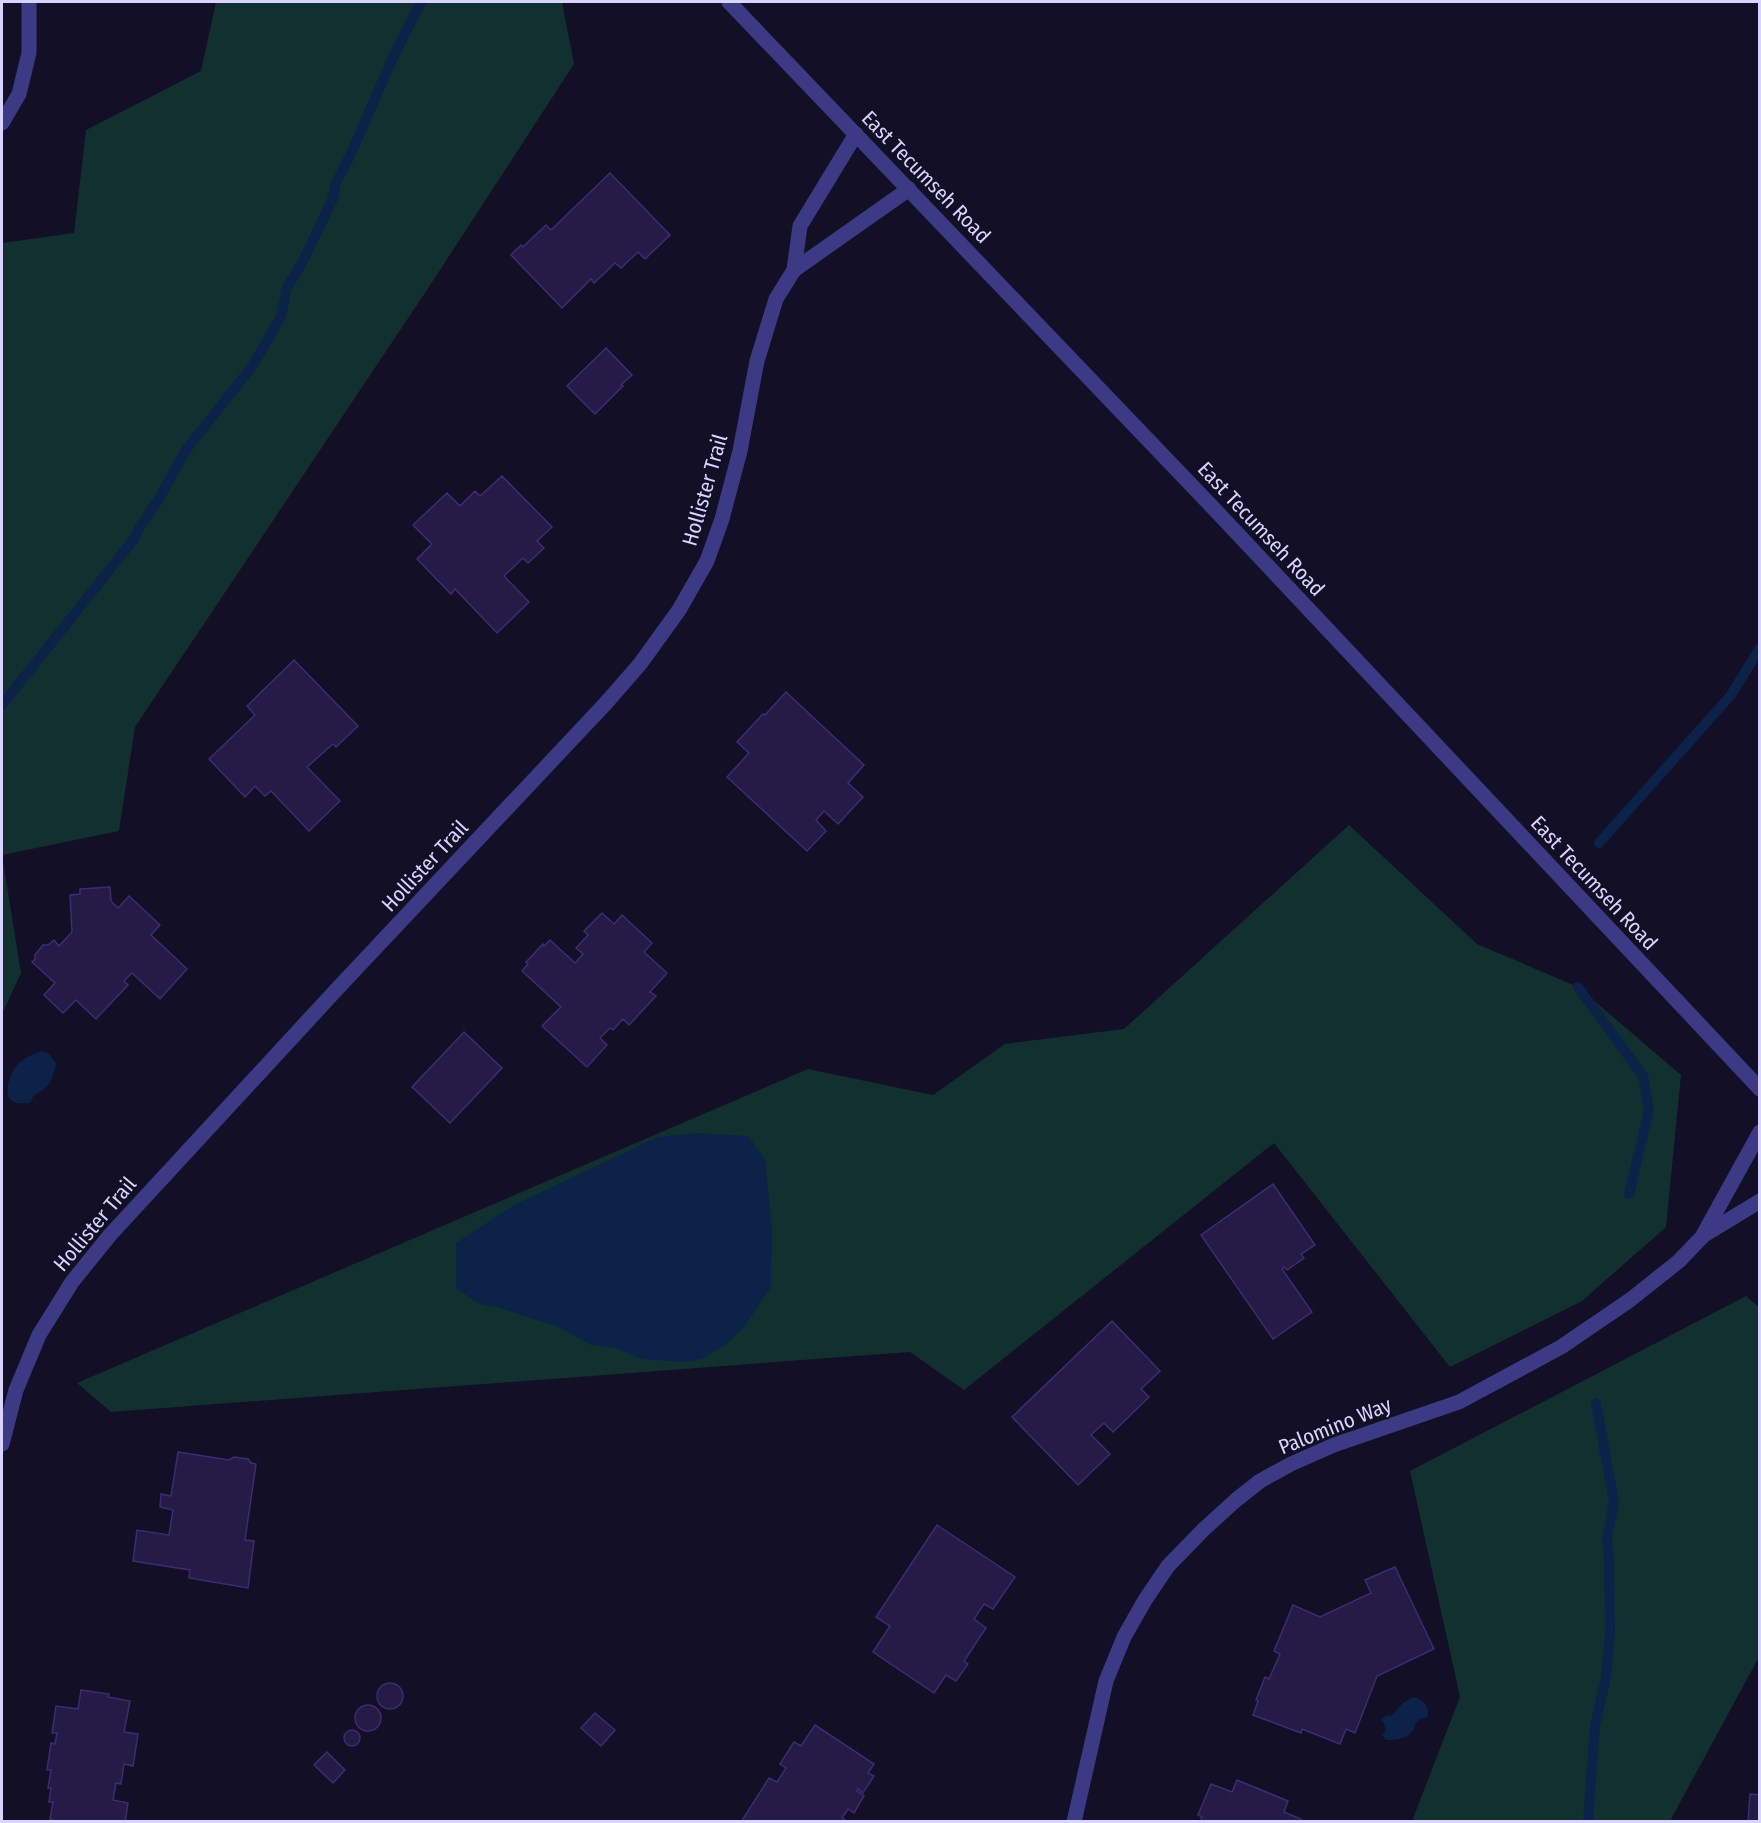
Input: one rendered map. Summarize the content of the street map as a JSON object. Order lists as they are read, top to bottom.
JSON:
{
  "streets": {
    "street": ["East Tecumseh Road", "Hollister Trail", "Palomino Way"]
  },
  "crossings": [
    ["East Tecumseh Road", "Hollister Trail"]
  ]
}
